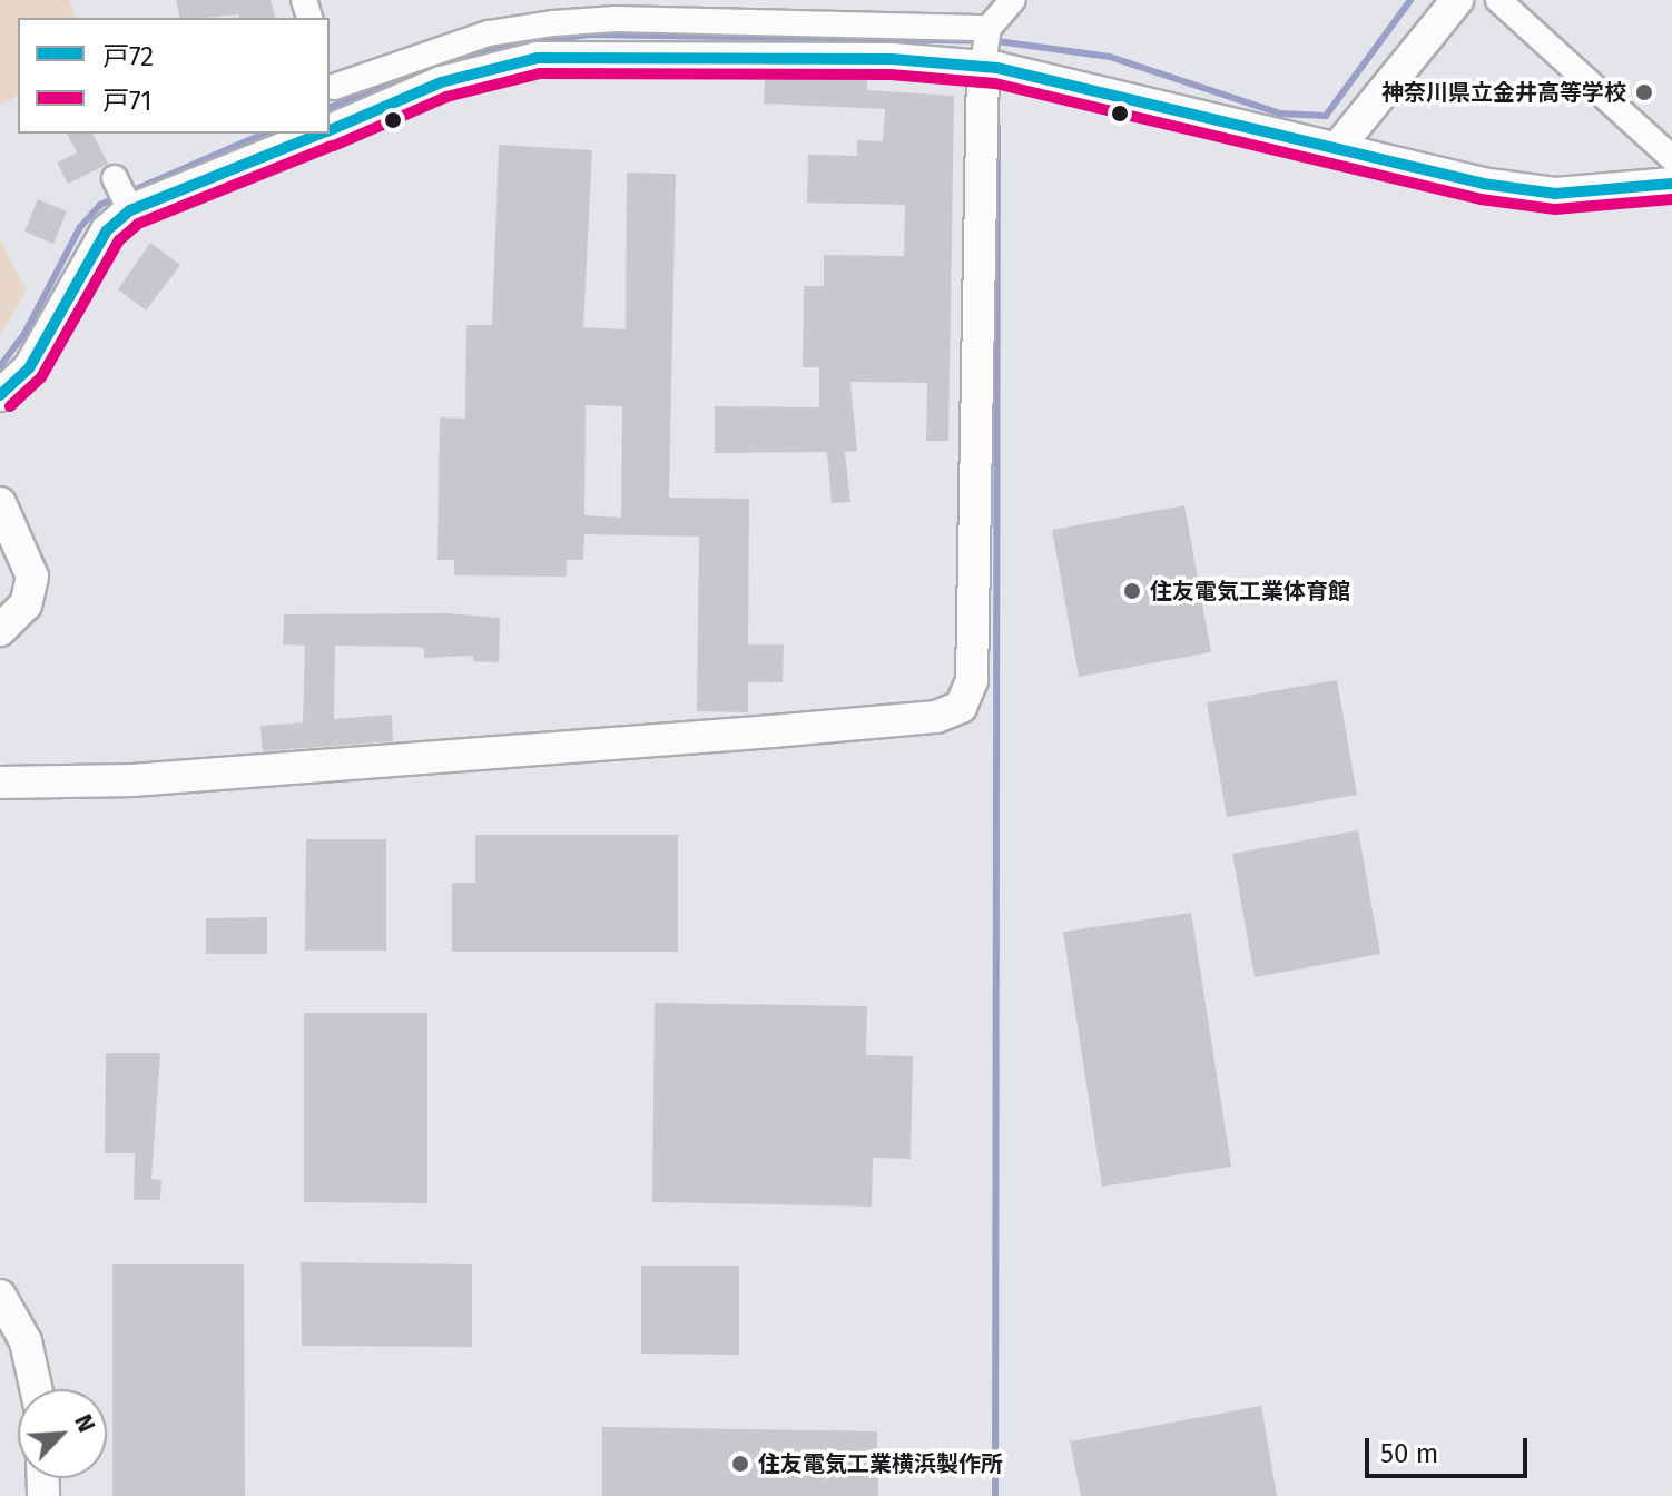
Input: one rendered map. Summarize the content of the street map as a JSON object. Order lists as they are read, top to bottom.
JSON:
{
  "places": ["神奈川県立金井高等学校", "住友電気工業体育館", "住友電気工業横浜製作所"],
  "lines": ["transit line 戸72", "transit line 戸71"],
  "legend": ["戸72", "戸71"],
  "scale_bar": "50 m",
  "north": "top right"
}
